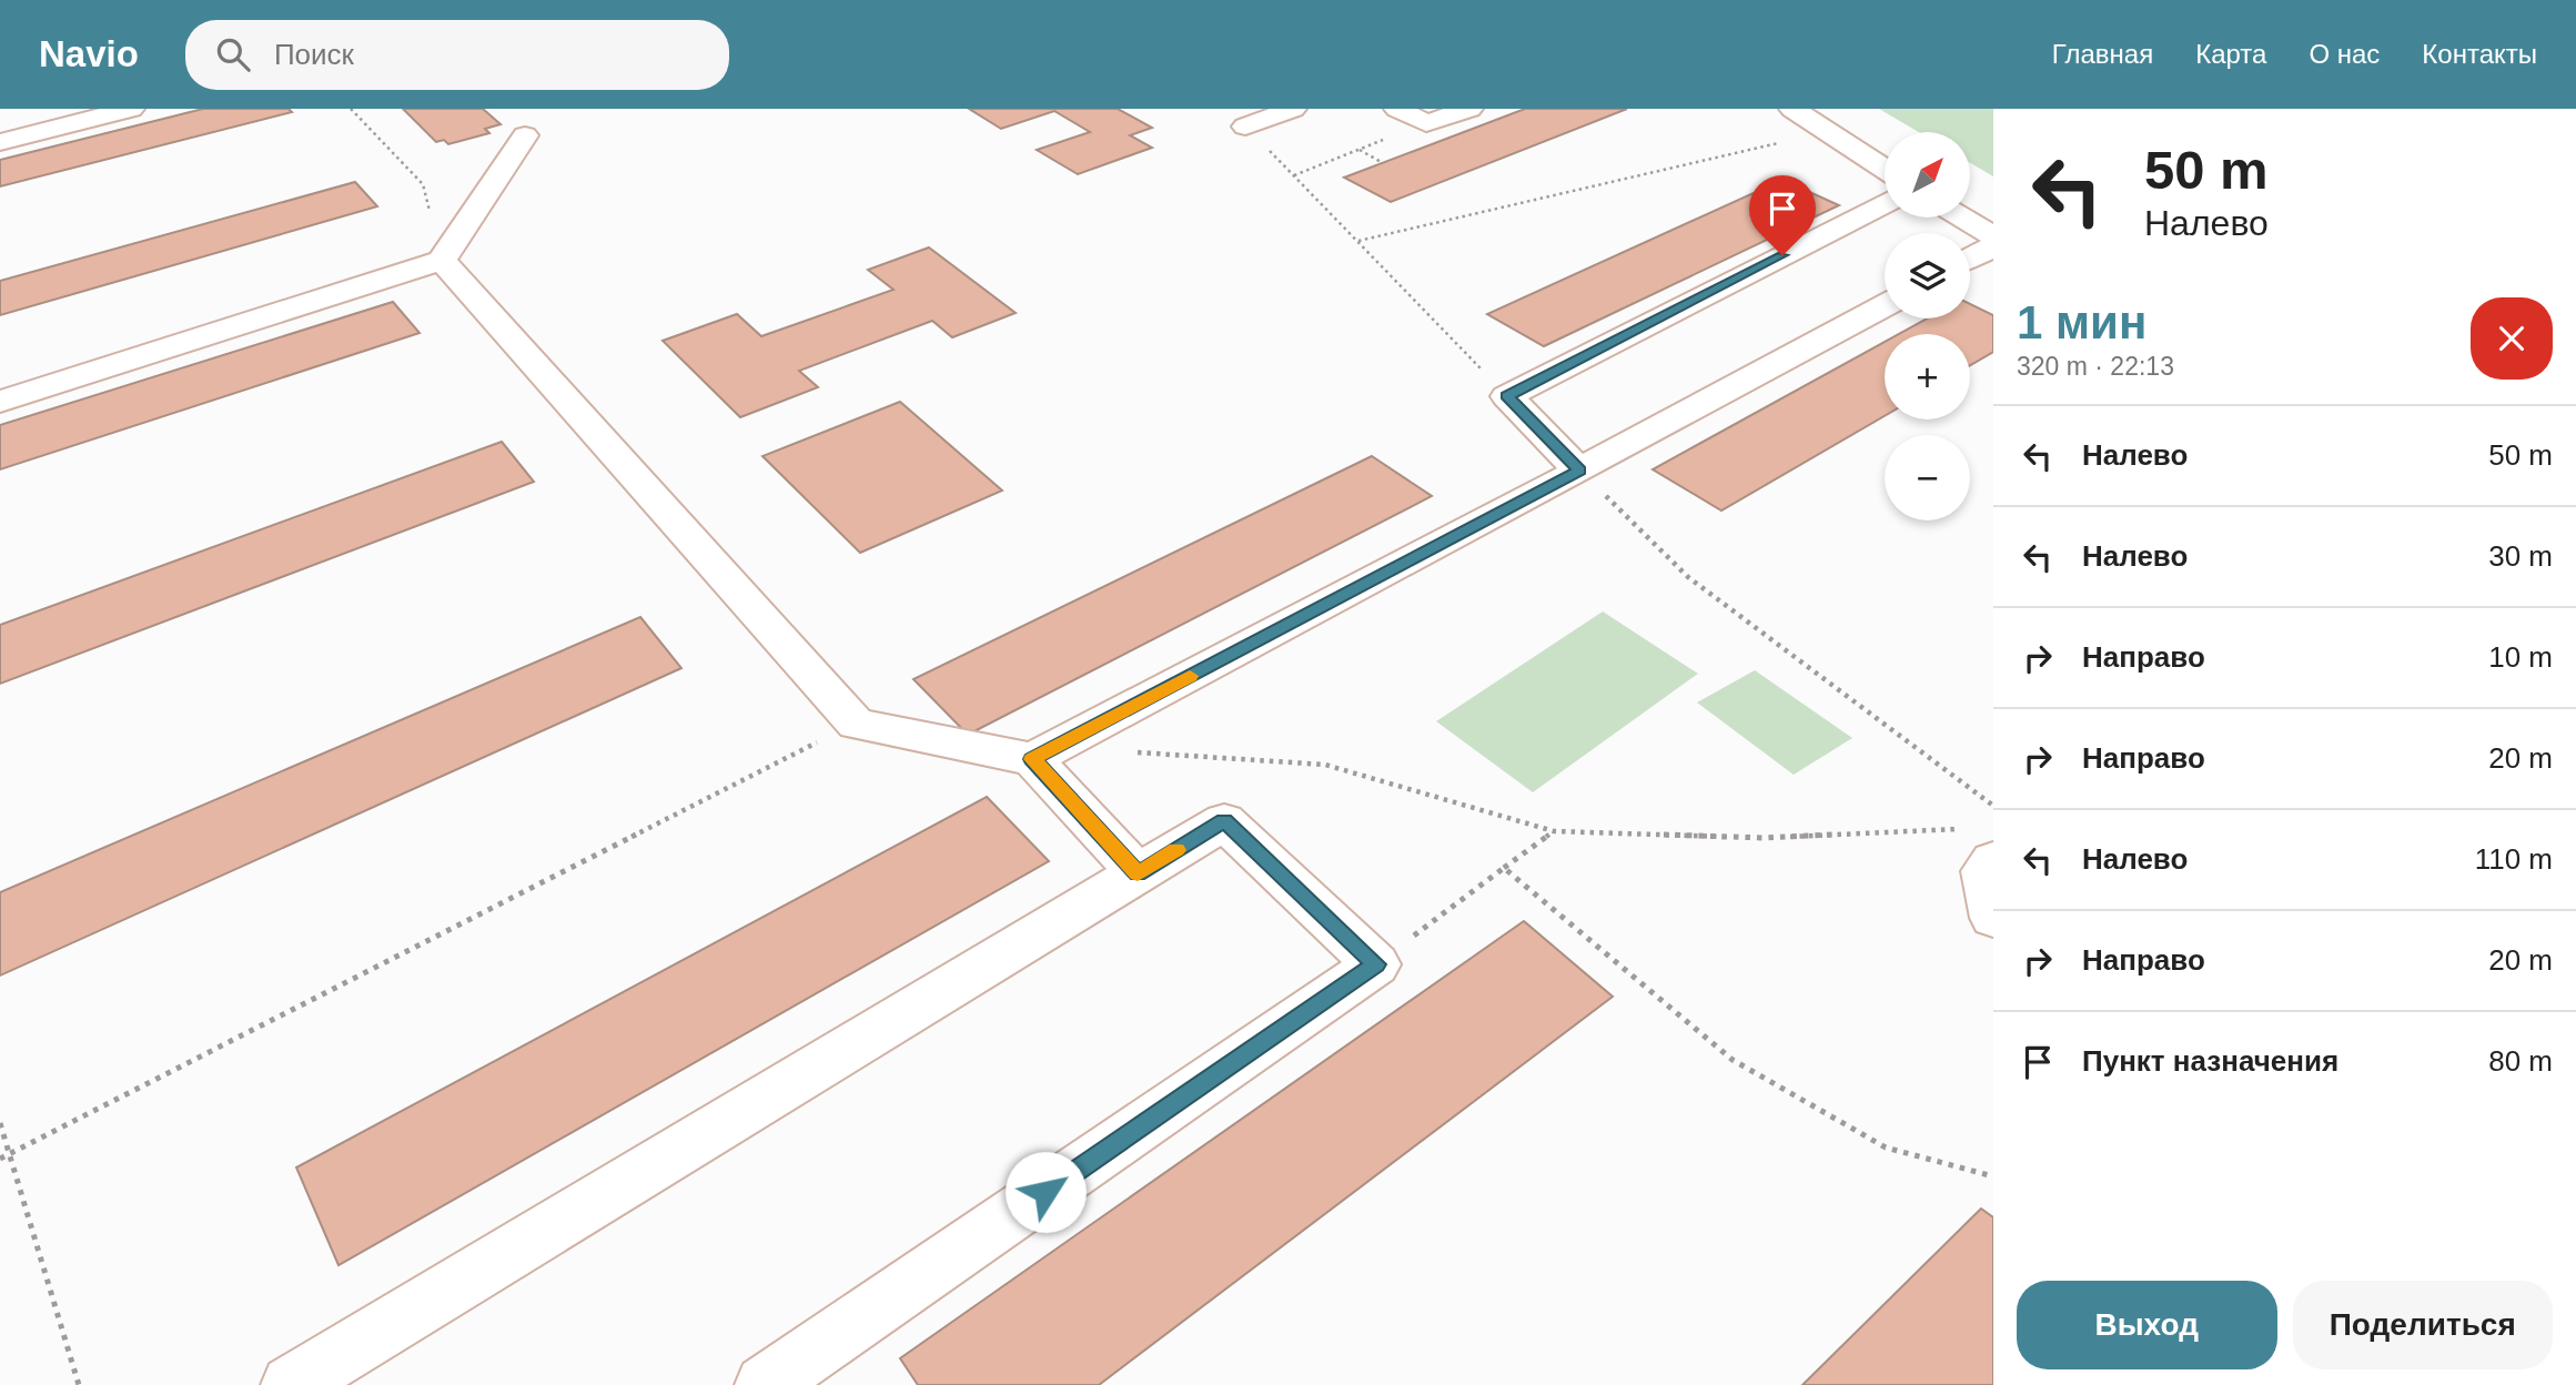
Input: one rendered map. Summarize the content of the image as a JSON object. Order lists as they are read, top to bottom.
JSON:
{
  "north": "top right",
  "page": {
    "header": "Navio",
    "search": "Поиск",
    "nav": [
      "Главная",
      "Карта",
      "О нас",
      "Контакты"
    ],
    "turn": ["50 m", "Налево"],
    "map_buttons": ["+", "−"],
    "heading": ["1 мин", "320 m · 22:13"],
    "list": [
      {
        "name": "Налево",
        "value": "50 m"
      },
      {
        "name": "Налево",
        "value": "30 m"
      },
      {
        "name": "Направо",
        "value": "10 m"
      },
      {
        "name": "Направо",
        "value": "20 m"
      },
      {
        "name": "Налево",
        "value": "110 m"
      },
      {
        "name": "Направо",
        "value": "20 m"
      },
      {
        "name": "Пункт назначения",
        "value": "80 m"
      }
    ],
    "buttons": ["Выход", "Поделиться"]
  }
}
